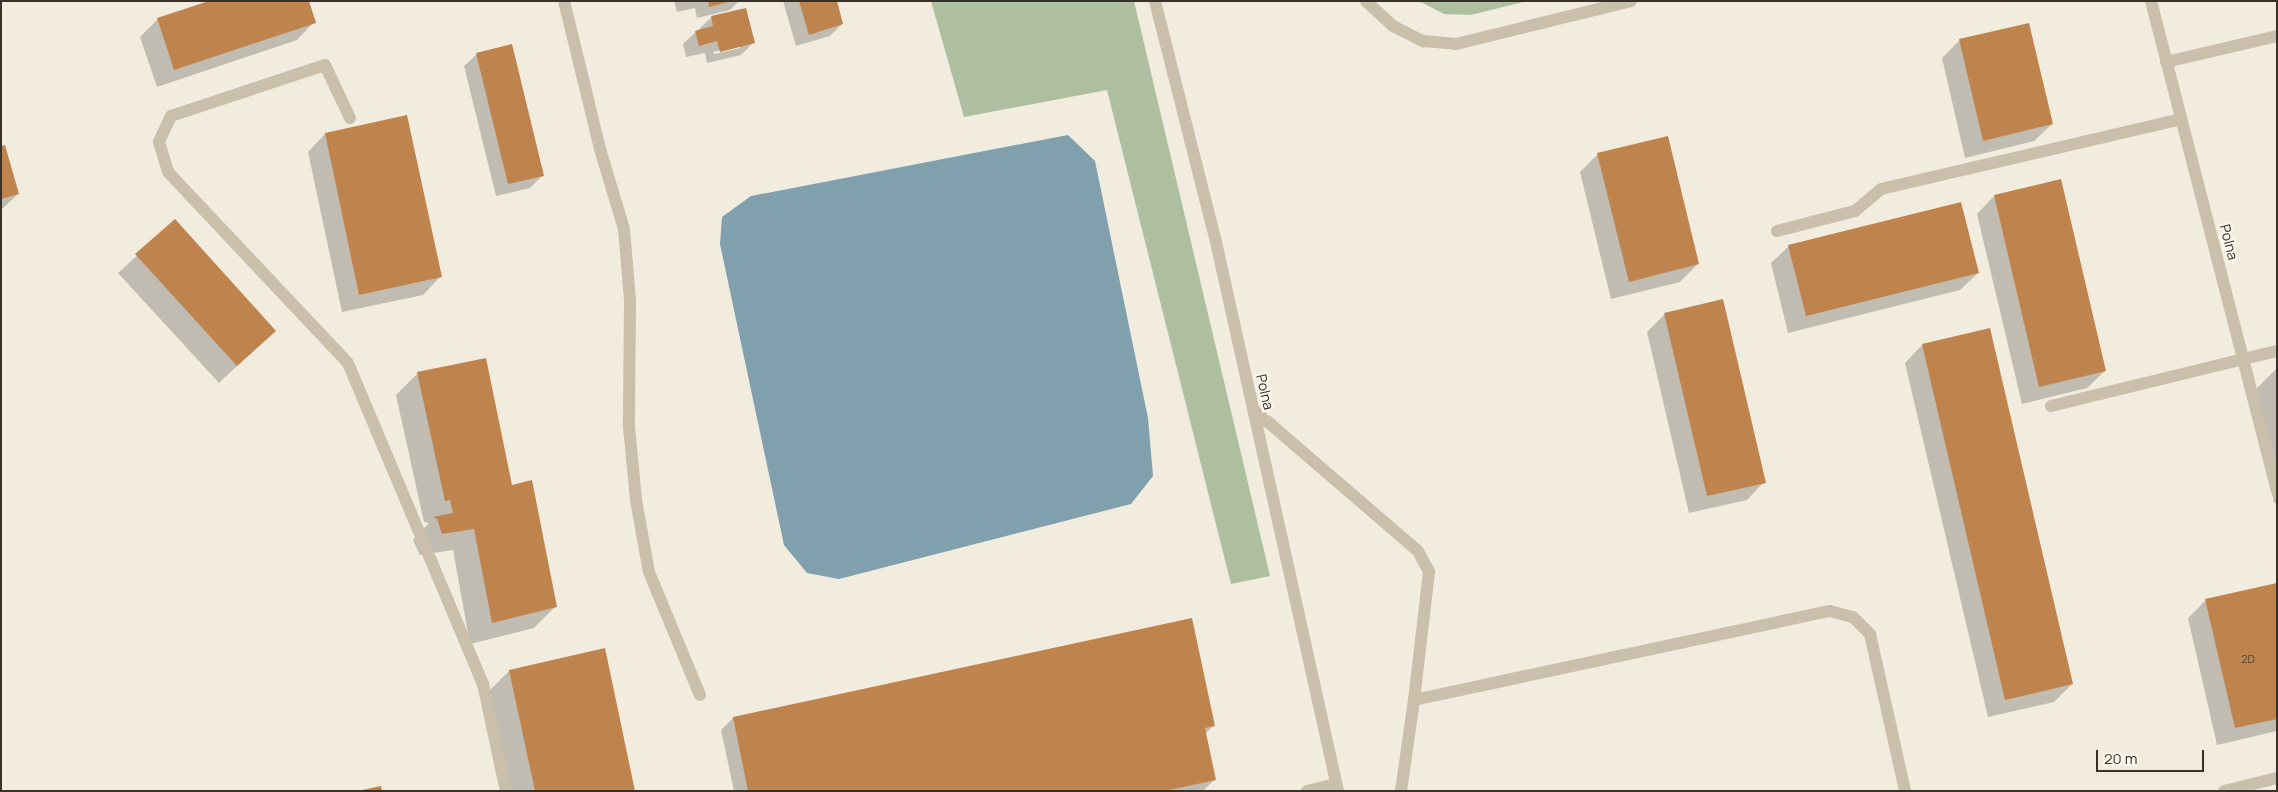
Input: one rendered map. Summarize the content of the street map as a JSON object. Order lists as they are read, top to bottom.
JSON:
{
  "streets": {
    "street": ["Polna"]
  },
  "house_numbers": ["2D"],
  "scale_bar": "20 m"
}
